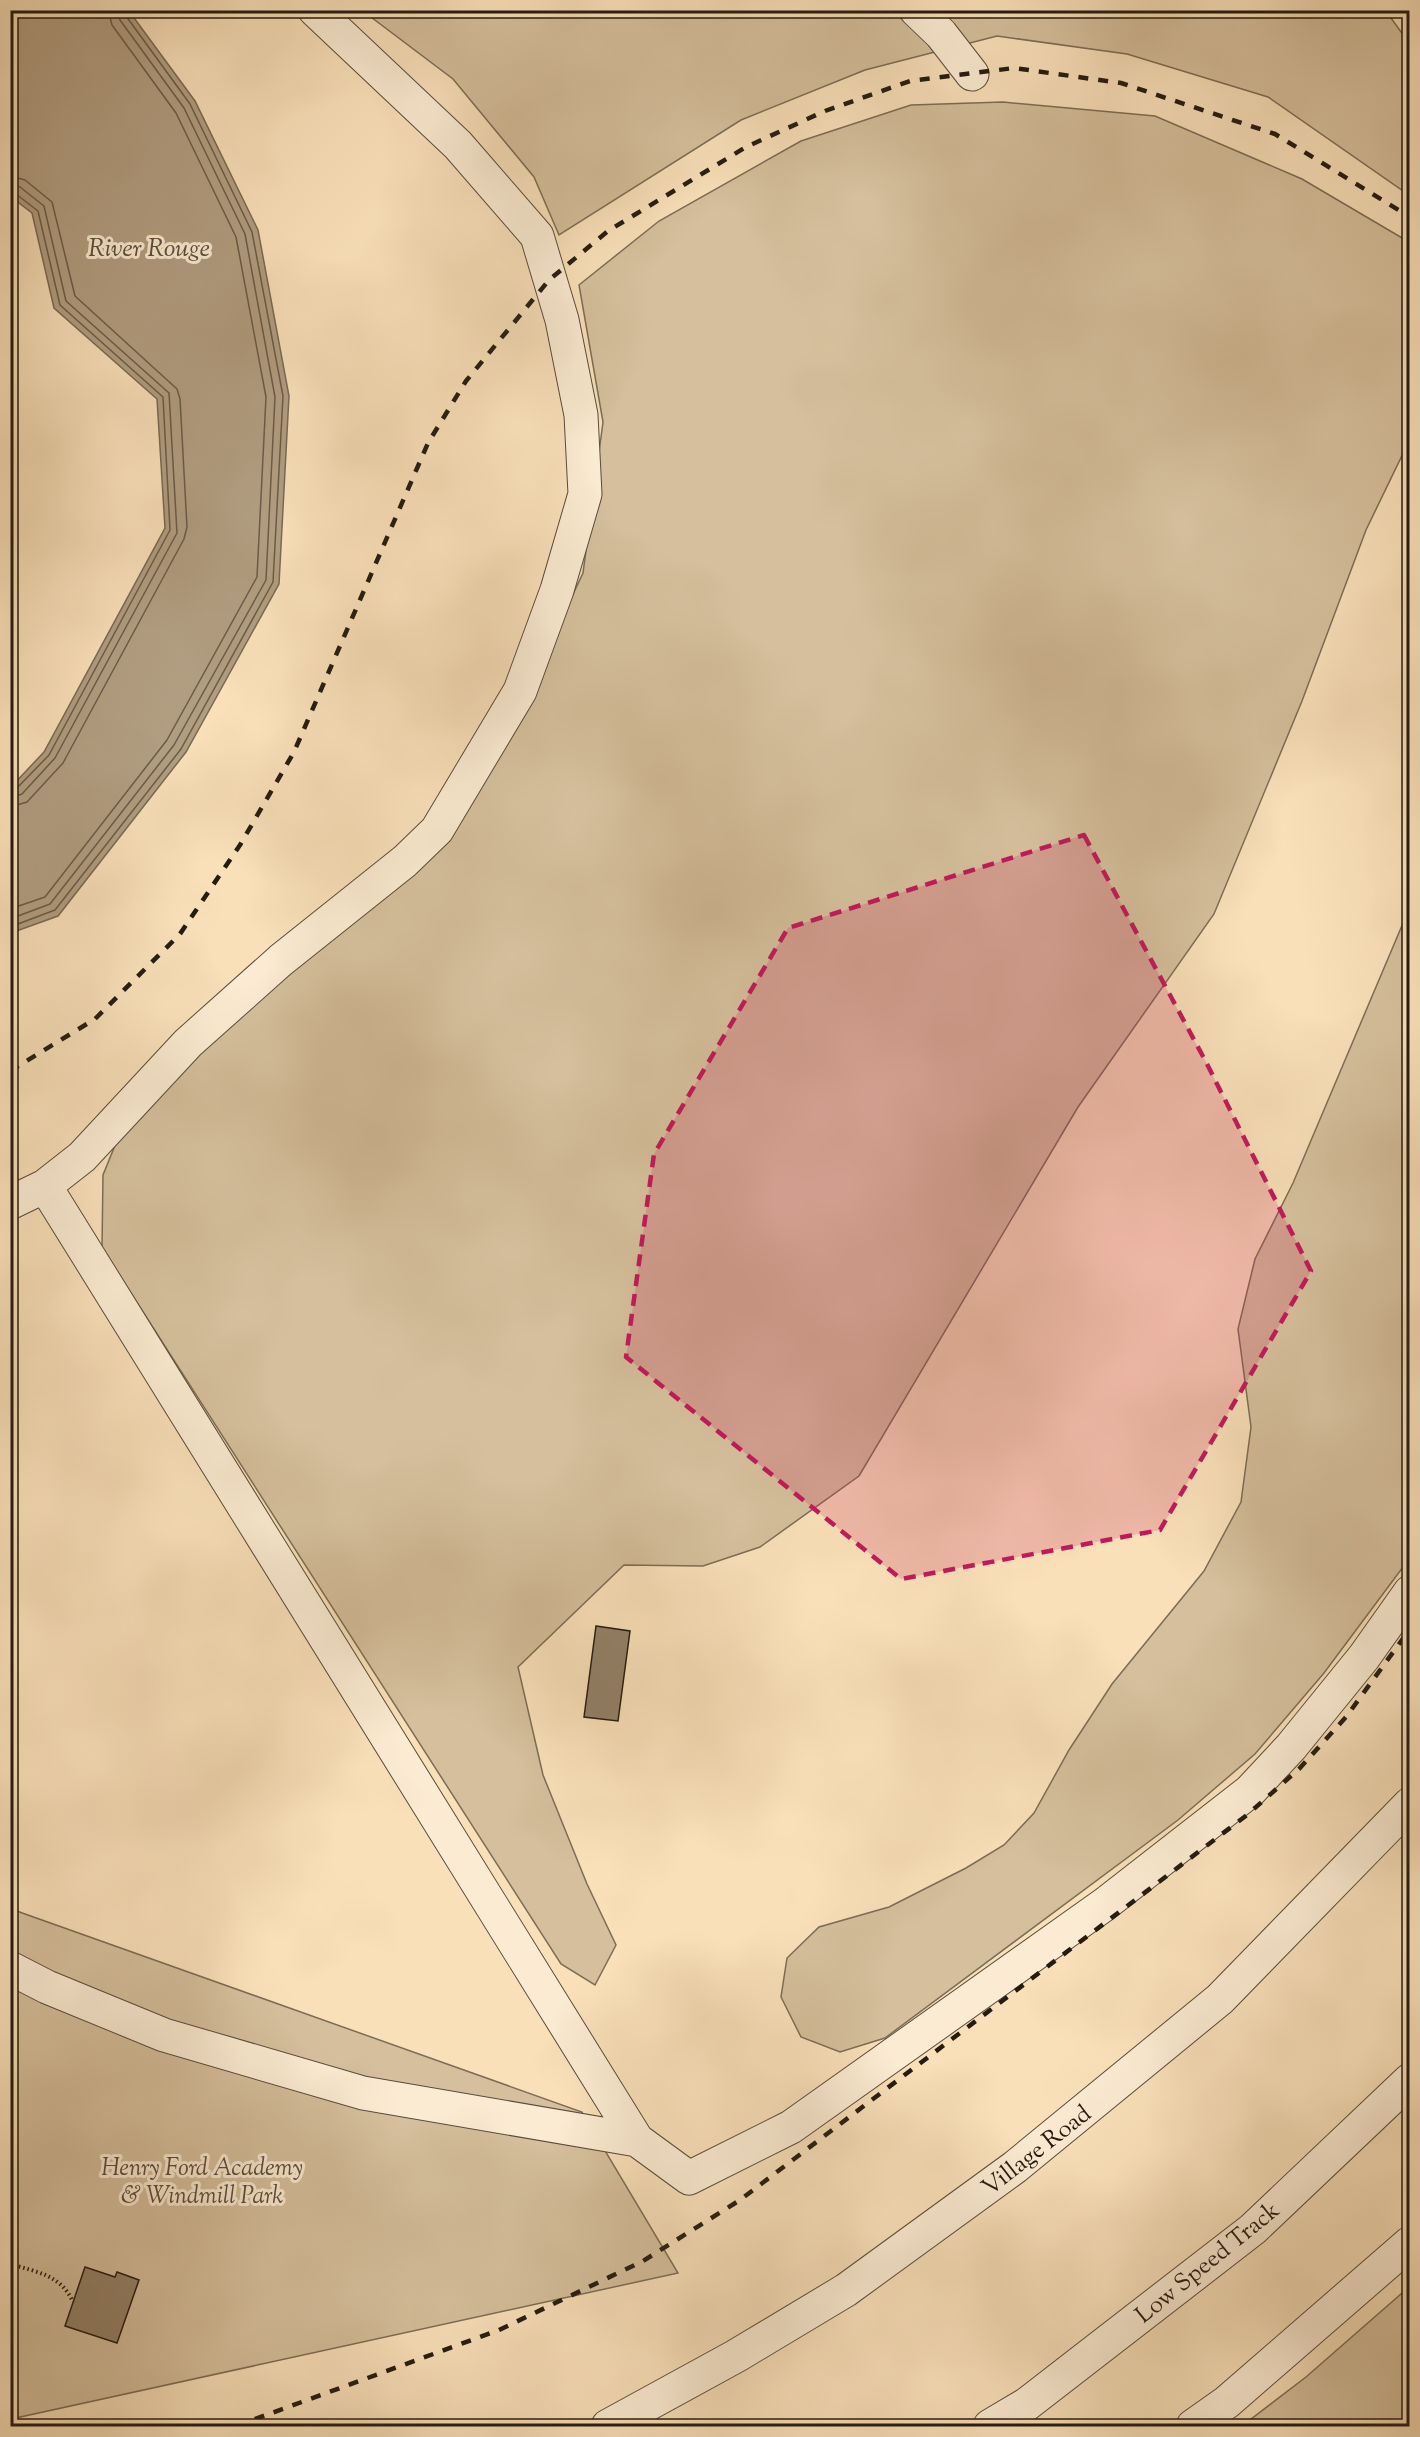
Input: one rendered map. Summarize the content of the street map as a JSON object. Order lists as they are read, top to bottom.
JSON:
{
  "streets": {
    "street": ["Village Road", "Low Speed Track"]
  },
  "water": ["River Rouge"],
  "parks": ["Henry Ford Academy & Windmill Park"]
}
